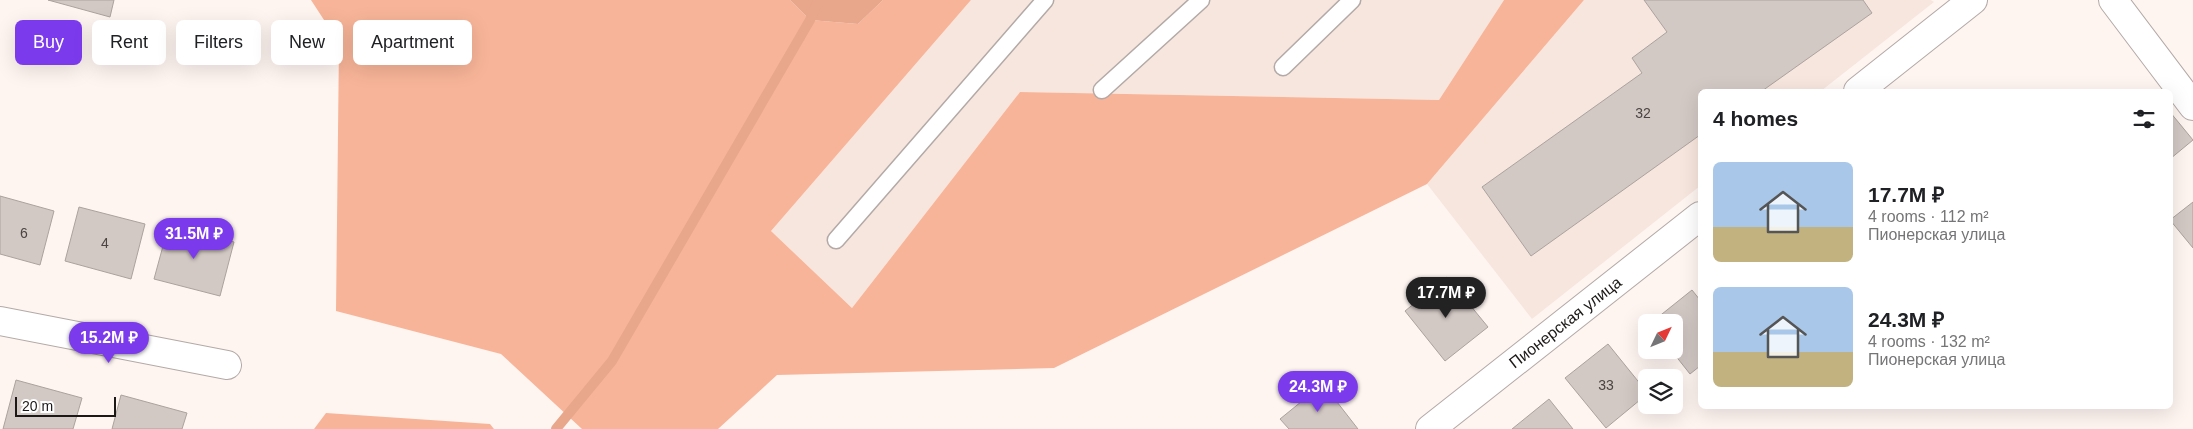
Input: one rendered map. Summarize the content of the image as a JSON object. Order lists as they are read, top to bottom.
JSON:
{
  "streets": {
    "street": ["Пионерская улица"]
  },
  "house_numbers": [
    "32",
    "6",
    "4",
    "33"
  ],
  "scale_bar": "20 m",
  "north": "top right",
  "page": {
    "chip": [
      "Buy",
      "Rent",
      "Filters",
      "New",
      "Apartment"
    ],
    "heading": "4 homes",
    "list": [
      {
        "name": "17.7M ₽",
        "note": "4 rooms · 112 m² · Пионерская улица"
      },
      {
        "name": "24.3M ₽",
        "note": "4 rooms · 132 m² · Пионерская улица"
      }
    ],
    "price": [
      "31.5M ₽",
      "17.7M ₽",
      "15.2M ₽",
      "24.3M ₽"
    ],
    "scale": "20 m"
  }
}
